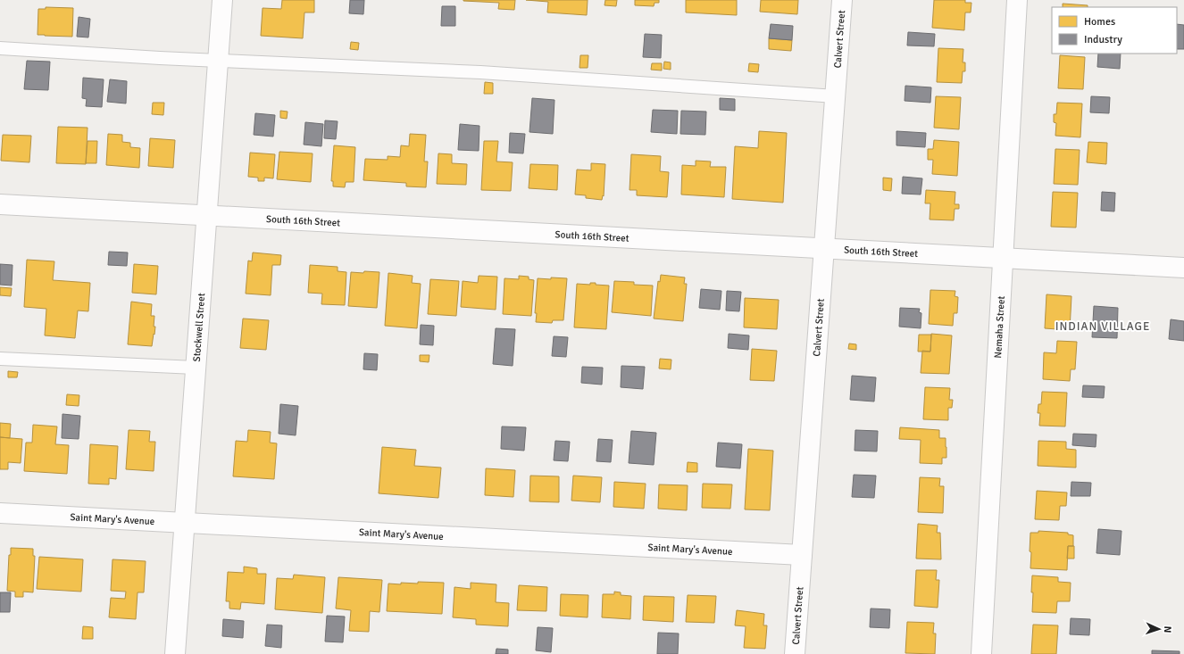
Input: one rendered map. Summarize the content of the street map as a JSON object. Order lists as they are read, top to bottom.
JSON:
{
  "streets": {
    "street": [
      "Calvert Street",
      "South 16th Street",
      "Nemaha Street",
      "Stockwell Street",
      "Saint Mary's Avenue"
    ]
  },
  "crossings": [
    ["Calvert Street", "South 16th Street"],
    ["Calvert Street", "Saint Mary's Avenue"],
    ["South 16th Street", "Nemaha Street"],
    ["South 16th Street", "Stockwell Street"],
    ["Stockwell Street", "Saint Mary's Avenue"]
  ],
  "districts": ["INDIAN VILLAGE"],
  "legend": ["Homes", "Industry"],
  "north": "right"
}
